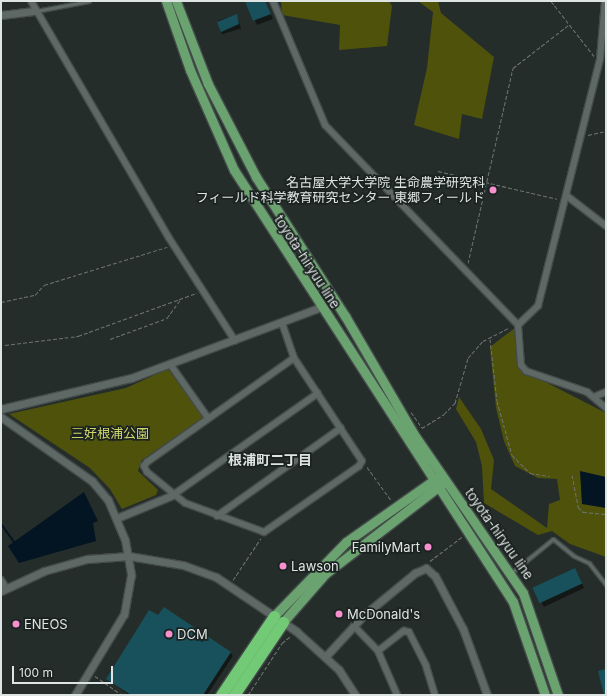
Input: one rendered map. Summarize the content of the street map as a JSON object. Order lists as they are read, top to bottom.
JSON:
{
  "streets": {
    "main road": ["toyota-hiryuu line"]
  },
  "districts": ["根浦町二丁目"],
  "parks": ["三好根浦公園"],
  "places": [
    "名古屋大学大学院 生命農学研究科 フィールド科学教育研究センター 東郷フィールド",
    "FamilyMart",
    "Lawson",
    "McDonald's",
    "ENEOS",
    "DCM"
  ],
  "scale_bar": "100 m"
}
